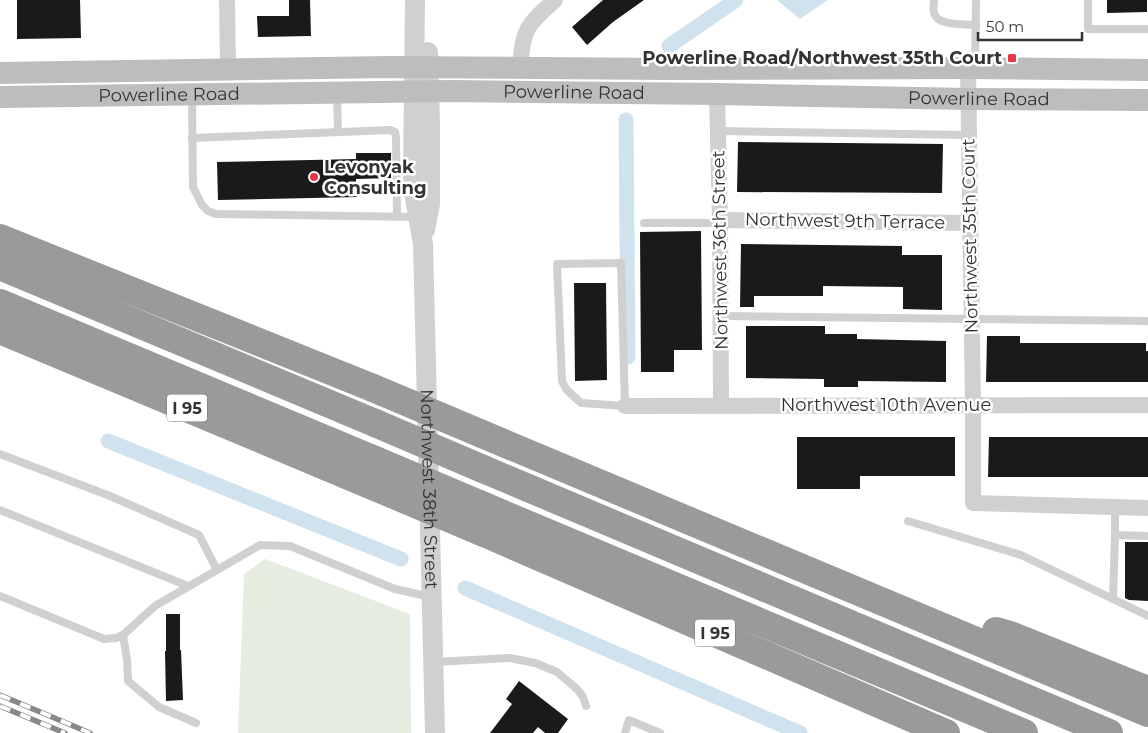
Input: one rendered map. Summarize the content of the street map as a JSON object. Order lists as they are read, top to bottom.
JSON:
{
  "streets": {
    "highway": ["I 95"],
    "main road": ["Powerline Road"],
    "street": [
      "Northwest 9th Terrace",
      "Northwest 35th Court",
      "Northwest 36th Street",
      "Northwest 10th Avenue",
      "Northwest 38th Street"
    ]
  },
  "crossings": [
    ["Powerline Road", "Northwest 35th Court"],
    ["Powerline Road", "Northwest 36th Street"],
    ["Powerline Road", "Northwest 38th Street"],
    ["Northwest 9th Terrace", "Northwest 35th Court"],
    ["Northwest 9th Terrace", "Northwest 36th Street"],
    ["Northwest 35th Court", "Northwest 10th Avenue"],
    ["Northwest 36th Street", "Northwest 10th Avenue"]
  ],
  "places": {
    "transit": ["Powerline Road/Northwest 35th Court"],
    "other": ["Levonyak Consulting"]
  },
  "scale_bar": "50 m"
}
